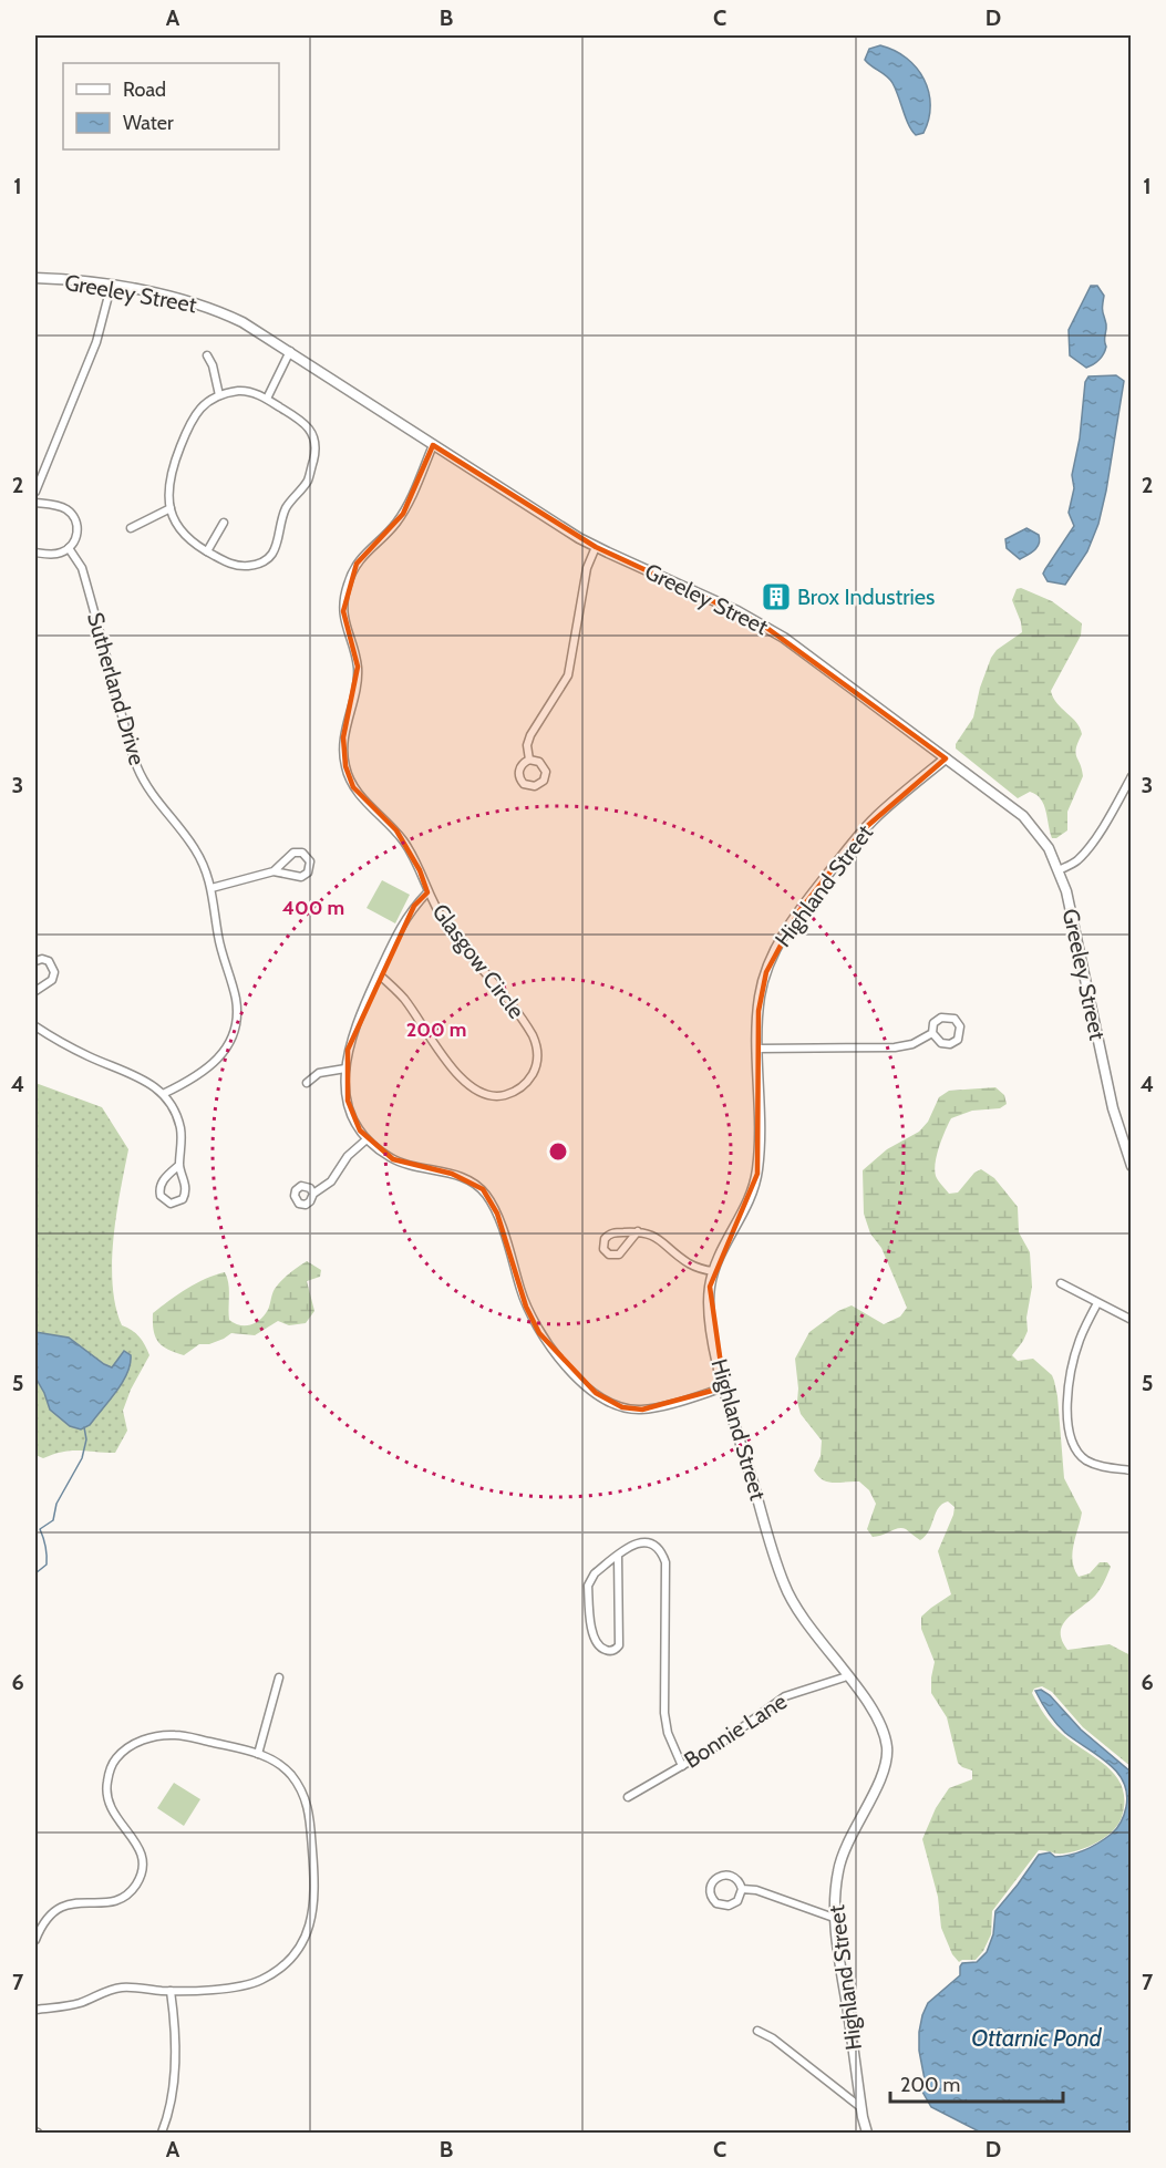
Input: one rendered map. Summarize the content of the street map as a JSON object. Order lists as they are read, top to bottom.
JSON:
{
  "streets": {
    "street": [
      "Greeley Street",
      "Sutherland Drive",
      "Highland Street",
      "Glasgow Circle",
      "Bonnie Lane"
    ]
  },
  "crossings": [
    ["Greeley Street", "Highland Street"],
    ["Greeley Street", "Glasgow Circle"],
    ["Highland Street", "Bonnie Lane"]
  ],
  "water": ["Ottarnic Pond"],
  "places": {
    "building": ["Brox Industries"]
  },
  "legend": ["Road", "Water"],
  "scale_bar": "200 m",
  "grid": {
    "columns": [
      "A",
      "B",
      "C",
      "D"
    ],
    "rows": [
      "1",
      "2",
      "3",
      "4",
      "5",
      "6",
      "7"
    ]
  },
  "rings": ["400 m", "200 m"]
}
